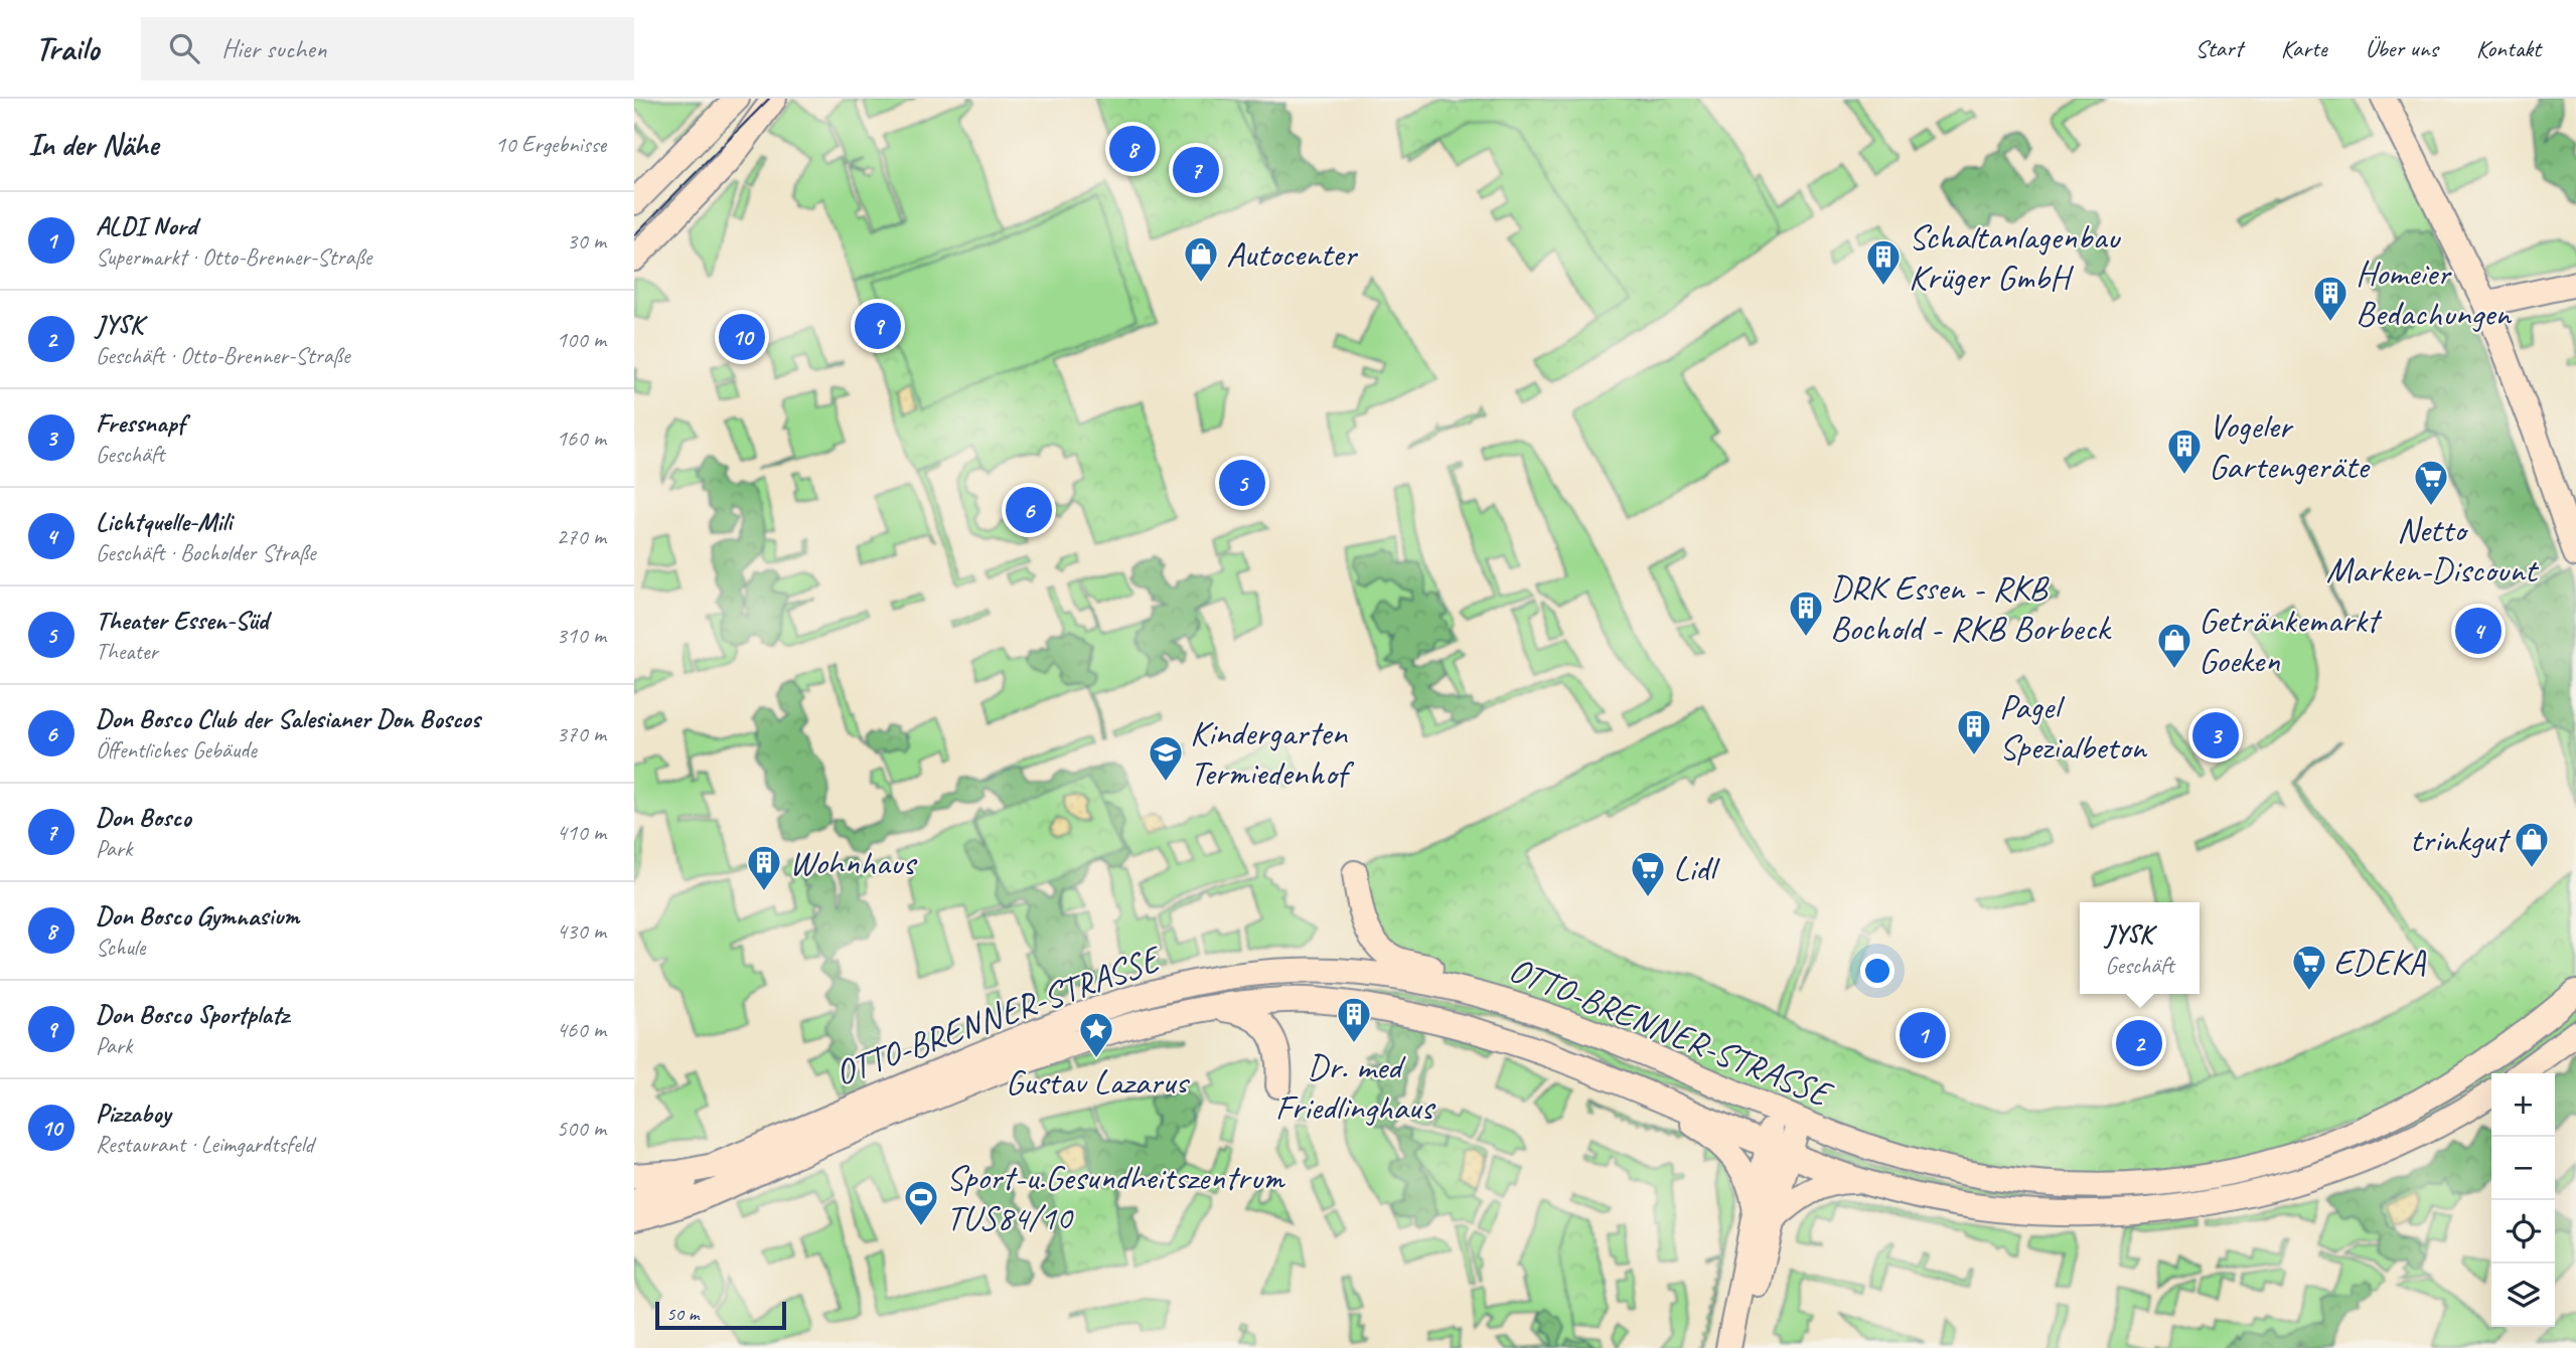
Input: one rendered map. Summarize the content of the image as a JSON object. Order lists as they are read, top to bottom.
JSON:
{
  "streets": {
    "street": ["OTTO-BRENNER-STRASSE"]
  },
  "places": {
    "shop": ["Autocenter", "Getränkemarkt Goeken", "trinkgut"],
    "building": [
      "Schaltanlagenbau Krüger GmbH",
      "Homeier Bedachungen",
      "Vogeler Gartengeräte",
      "DRK Essen - RKB Bochold - RKB Borbeck",
      "Pagel Spezialbeton",
      "Wohnhaus",
      "Dr. med Friedlinghaus"
    ],
    "supermarket": ["Netto Marken-Discount", "Lidl", "EDEKA"],
    "school or university": ["Kindergarten Termiedenhof"],
    "place": ["Gustav Lazarus"],
    "sports": ["Sport-u.Gesundheitszentrum TUS84/10"]
  },
  "scale_bar": "50 m",
  "page": {
    "header": "Trailo",
    "search": "Hier suchen",
    "nav": [
      "Start",
      "Karte",
      "Über uns",
      "Kontakt"
    ],
    "heading": ["In der Nähe", "10 Ergebnisse"],
    "pins": [
      "8",
      "7",
      "9",
      "10",
      "5",
      "6",
      "4",
      "3",
      "1",
      "2"
    ],
    "list": [
      {
        "mark": "1",
        "name": "ALDI Nord",
        "note": "Supermarkt · Otto-Brenner-Straße",
        "value": "30 m"
      },
      {
        "mark": "2",
        "name": "JYSK",
        "note": "Geschäft · Otto-Brenner-Straße",
        "value": "100 m"
      },
      {
        "mark": "3",
        "name": "Fressnapf",
        "note": "Geschäft",
        "value": "160 m"
      },
      {
        "mark": "4",
        "name": "Lichtquelle-Mili",
        "note": "Geschäft · Bocholder Straße",
        "value": "270 m"
      },
      {
        "mark": "5",
        "name": "Theater Essen-Süd",
        "note": "Theater",
        "value": "310 m"
      },
      {
        "mark": "6",
        "name": "Don Bosco Club der Salesianer Don Boscos",
        "note": "Öffentliches Gebäude",
        "value": "370 m"
      },
      {
        "mark": "7",
        "name": "Don Bosco",
        "note": "Park",
        "value": "410 m"
      },
      {
        "mark": "8",
        "name": "Don Bosco Gymnasium",
        "note": "Schule",
        "value": "430 m"
      },
      {
        "mark": "9",
        "name": "Don Bosco Sportplatz",
        "note": "Park",
        "value": "460 m"
      },
      {
        "mark": "10",
        "name": "Pizzaboy",
        "note": "Restaurant · Leimgardtsfeld",
        "value": "500 m"
      }
    ],
    "popup": ["JYSK", "Geschäft"],
    "map_buttons": ["+", "−"],
    "scale": "50 m"
  }
}
